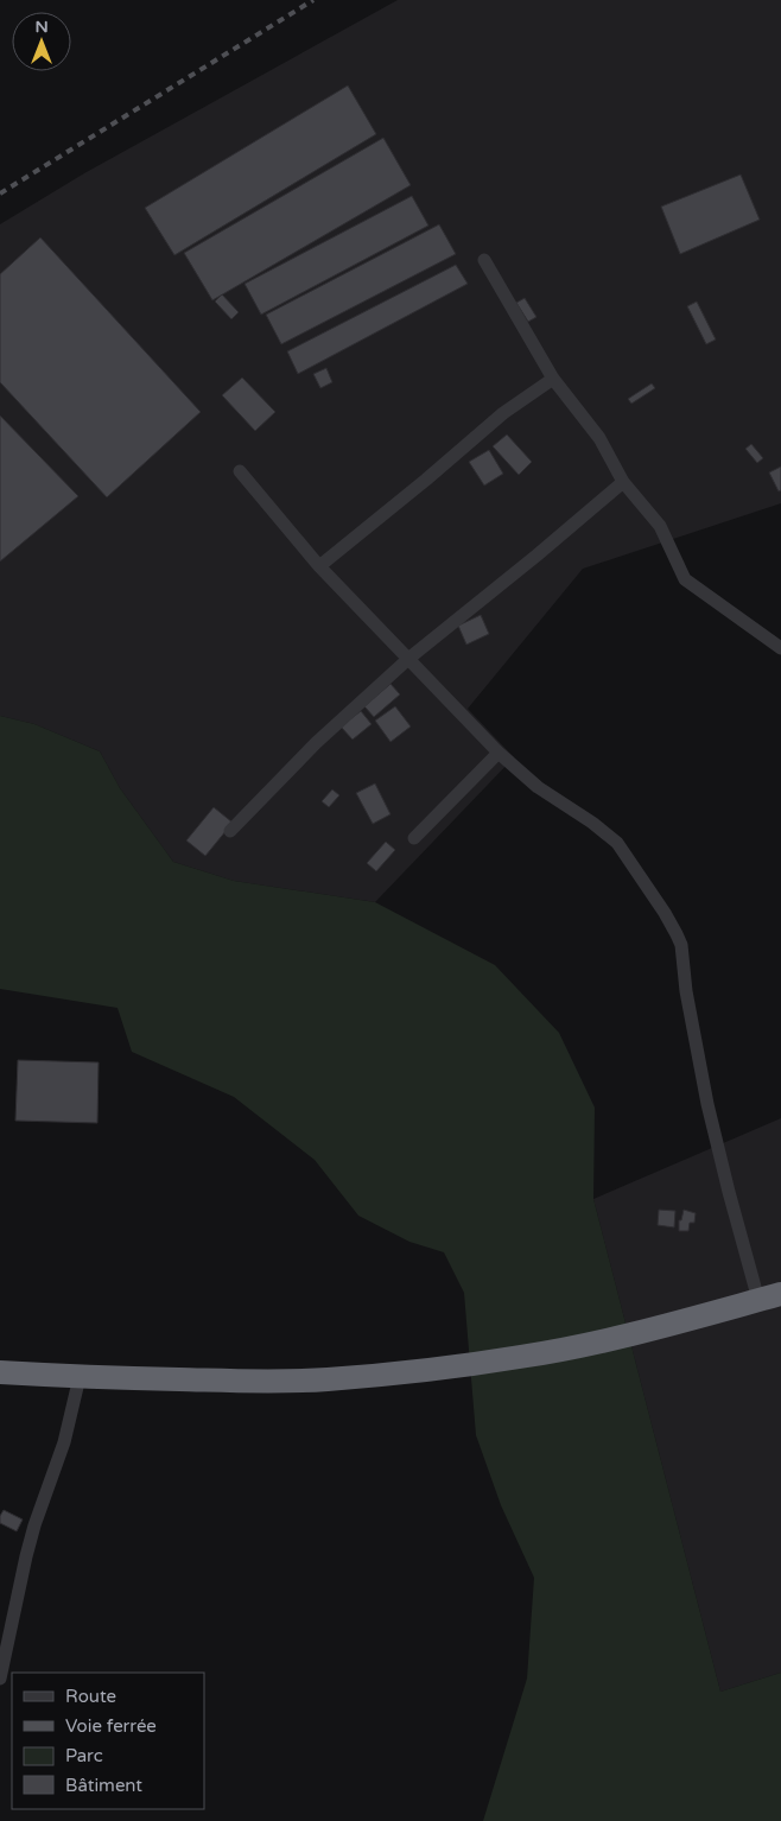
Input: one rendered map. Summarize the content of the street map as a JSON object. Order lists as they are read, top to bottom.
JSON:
{
  "legend": [
    "Route",
    "Voie ferrée",
    "Parc",
    "Bâtiment"
  ],
  "north": "top"
}
